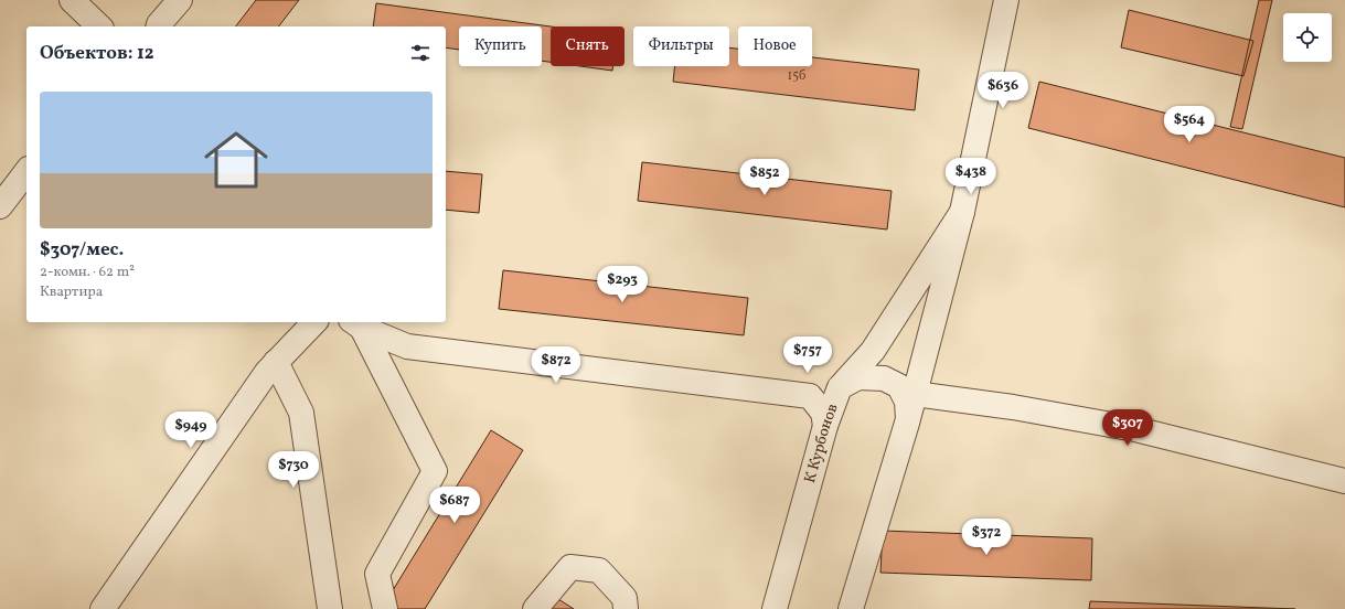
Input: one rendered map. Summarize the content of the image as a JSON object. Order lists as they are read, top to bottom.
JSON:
{
  "streets": {
    "street": ["К Курбонов"]
  },
  "house_numbers": ["15б"],
  "page": {
    "chip": [
      "Купить",
      "Снять",
      "Фильтры",
      "Новое"
    ],
    "heading": "Объектов: 12",
    "price": [
      "$636",
      "$564",
      "$438",
      "$852",
      "$293",
      "$757",
      "$872",
      "$307",
      "$949",
      "$730",
      "$687",
      "$372"
    ],
    "list": [
      {
        "name": "$307/мес.",
        "note": "2-комн. · 62 m² · Квартира"
      }
    ]
  }
}
